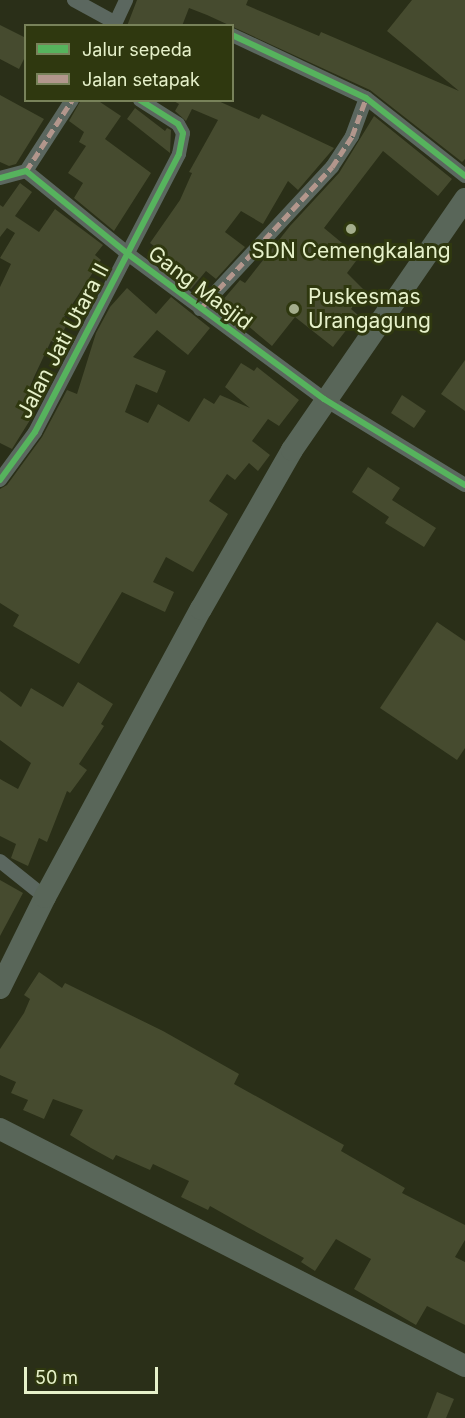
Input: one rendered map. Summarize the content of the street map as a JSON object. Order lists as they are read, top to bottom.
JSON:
{
  "streets": {
    "street": ["Gang Masjid", "Jalan Jati Utara II"]
  },
  "crossings": [
    ["Gang Masjid", "Jalan Jati Utara II"]
  ],
  "places": ["SDN Cemengkalang", "Puskesmas Urangagung"],
  "legend": ["Jalur sepeda", "Jalan setapak"],
  "scale_bar": "50 m"
}
